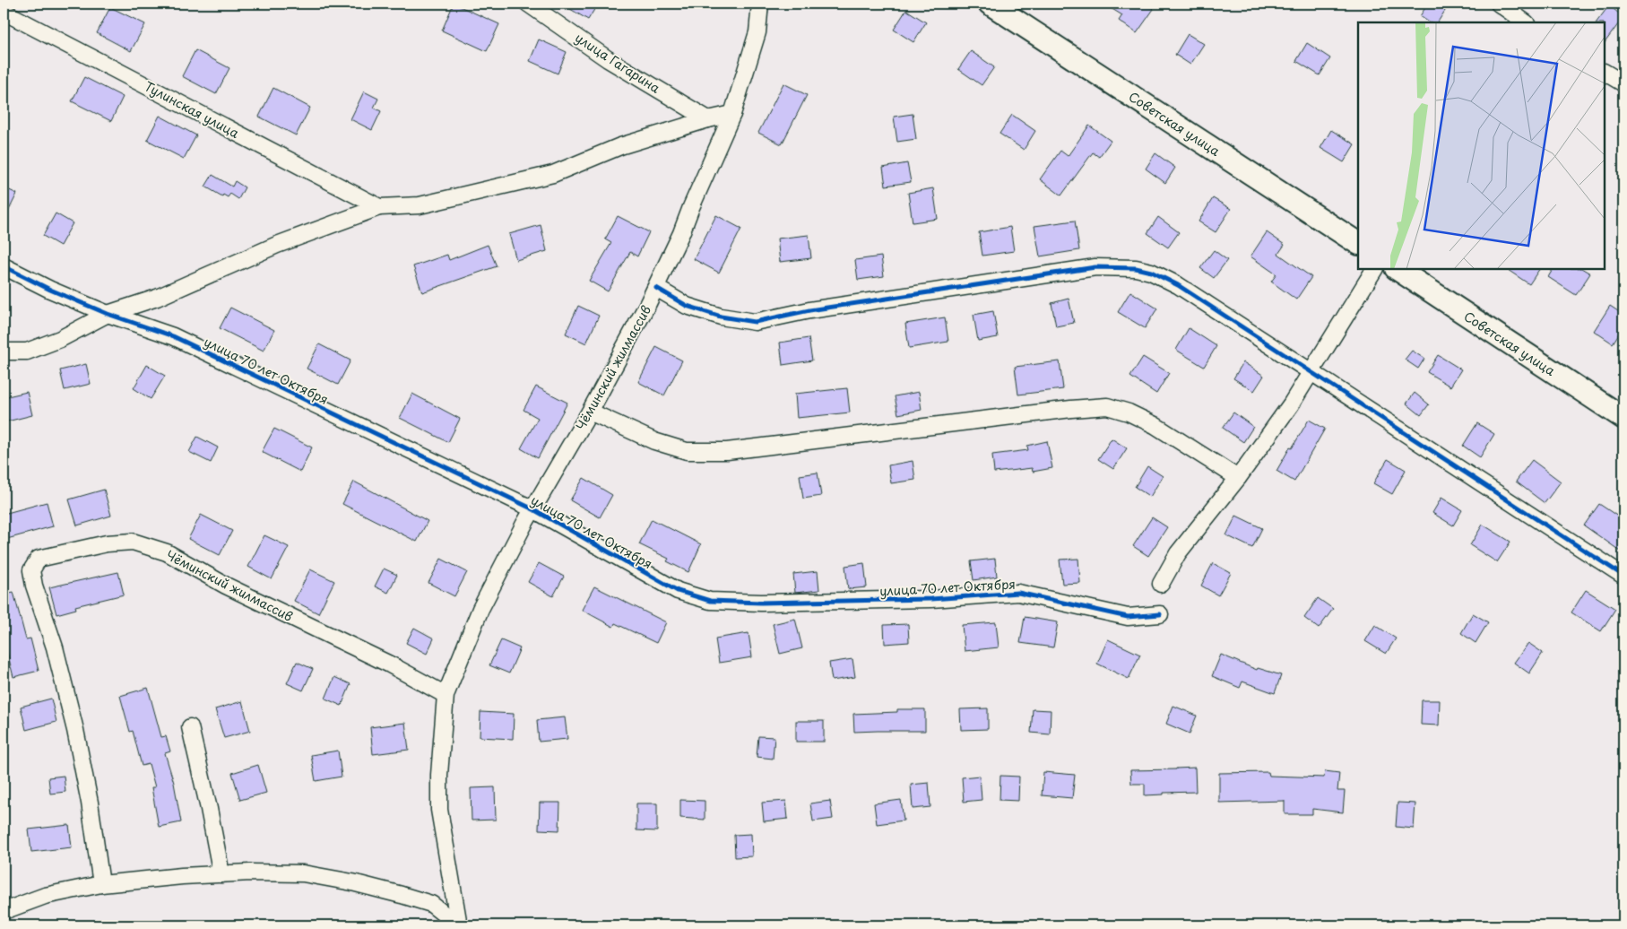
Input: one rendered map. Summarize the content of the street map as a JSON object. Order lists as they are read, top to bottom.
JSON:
{
  "streets": {
    "main road": ["Советская улица"],
    "street": [
      "улица Гагарина",
      "Тулинская улица",
      "Чёминский жилмассив",
      "улица 70 лет Октября"
    ]
  },
  "crossings": [
    ["Чёминский жилмассив", "улица 70 лет Октября"]
  ]
}
